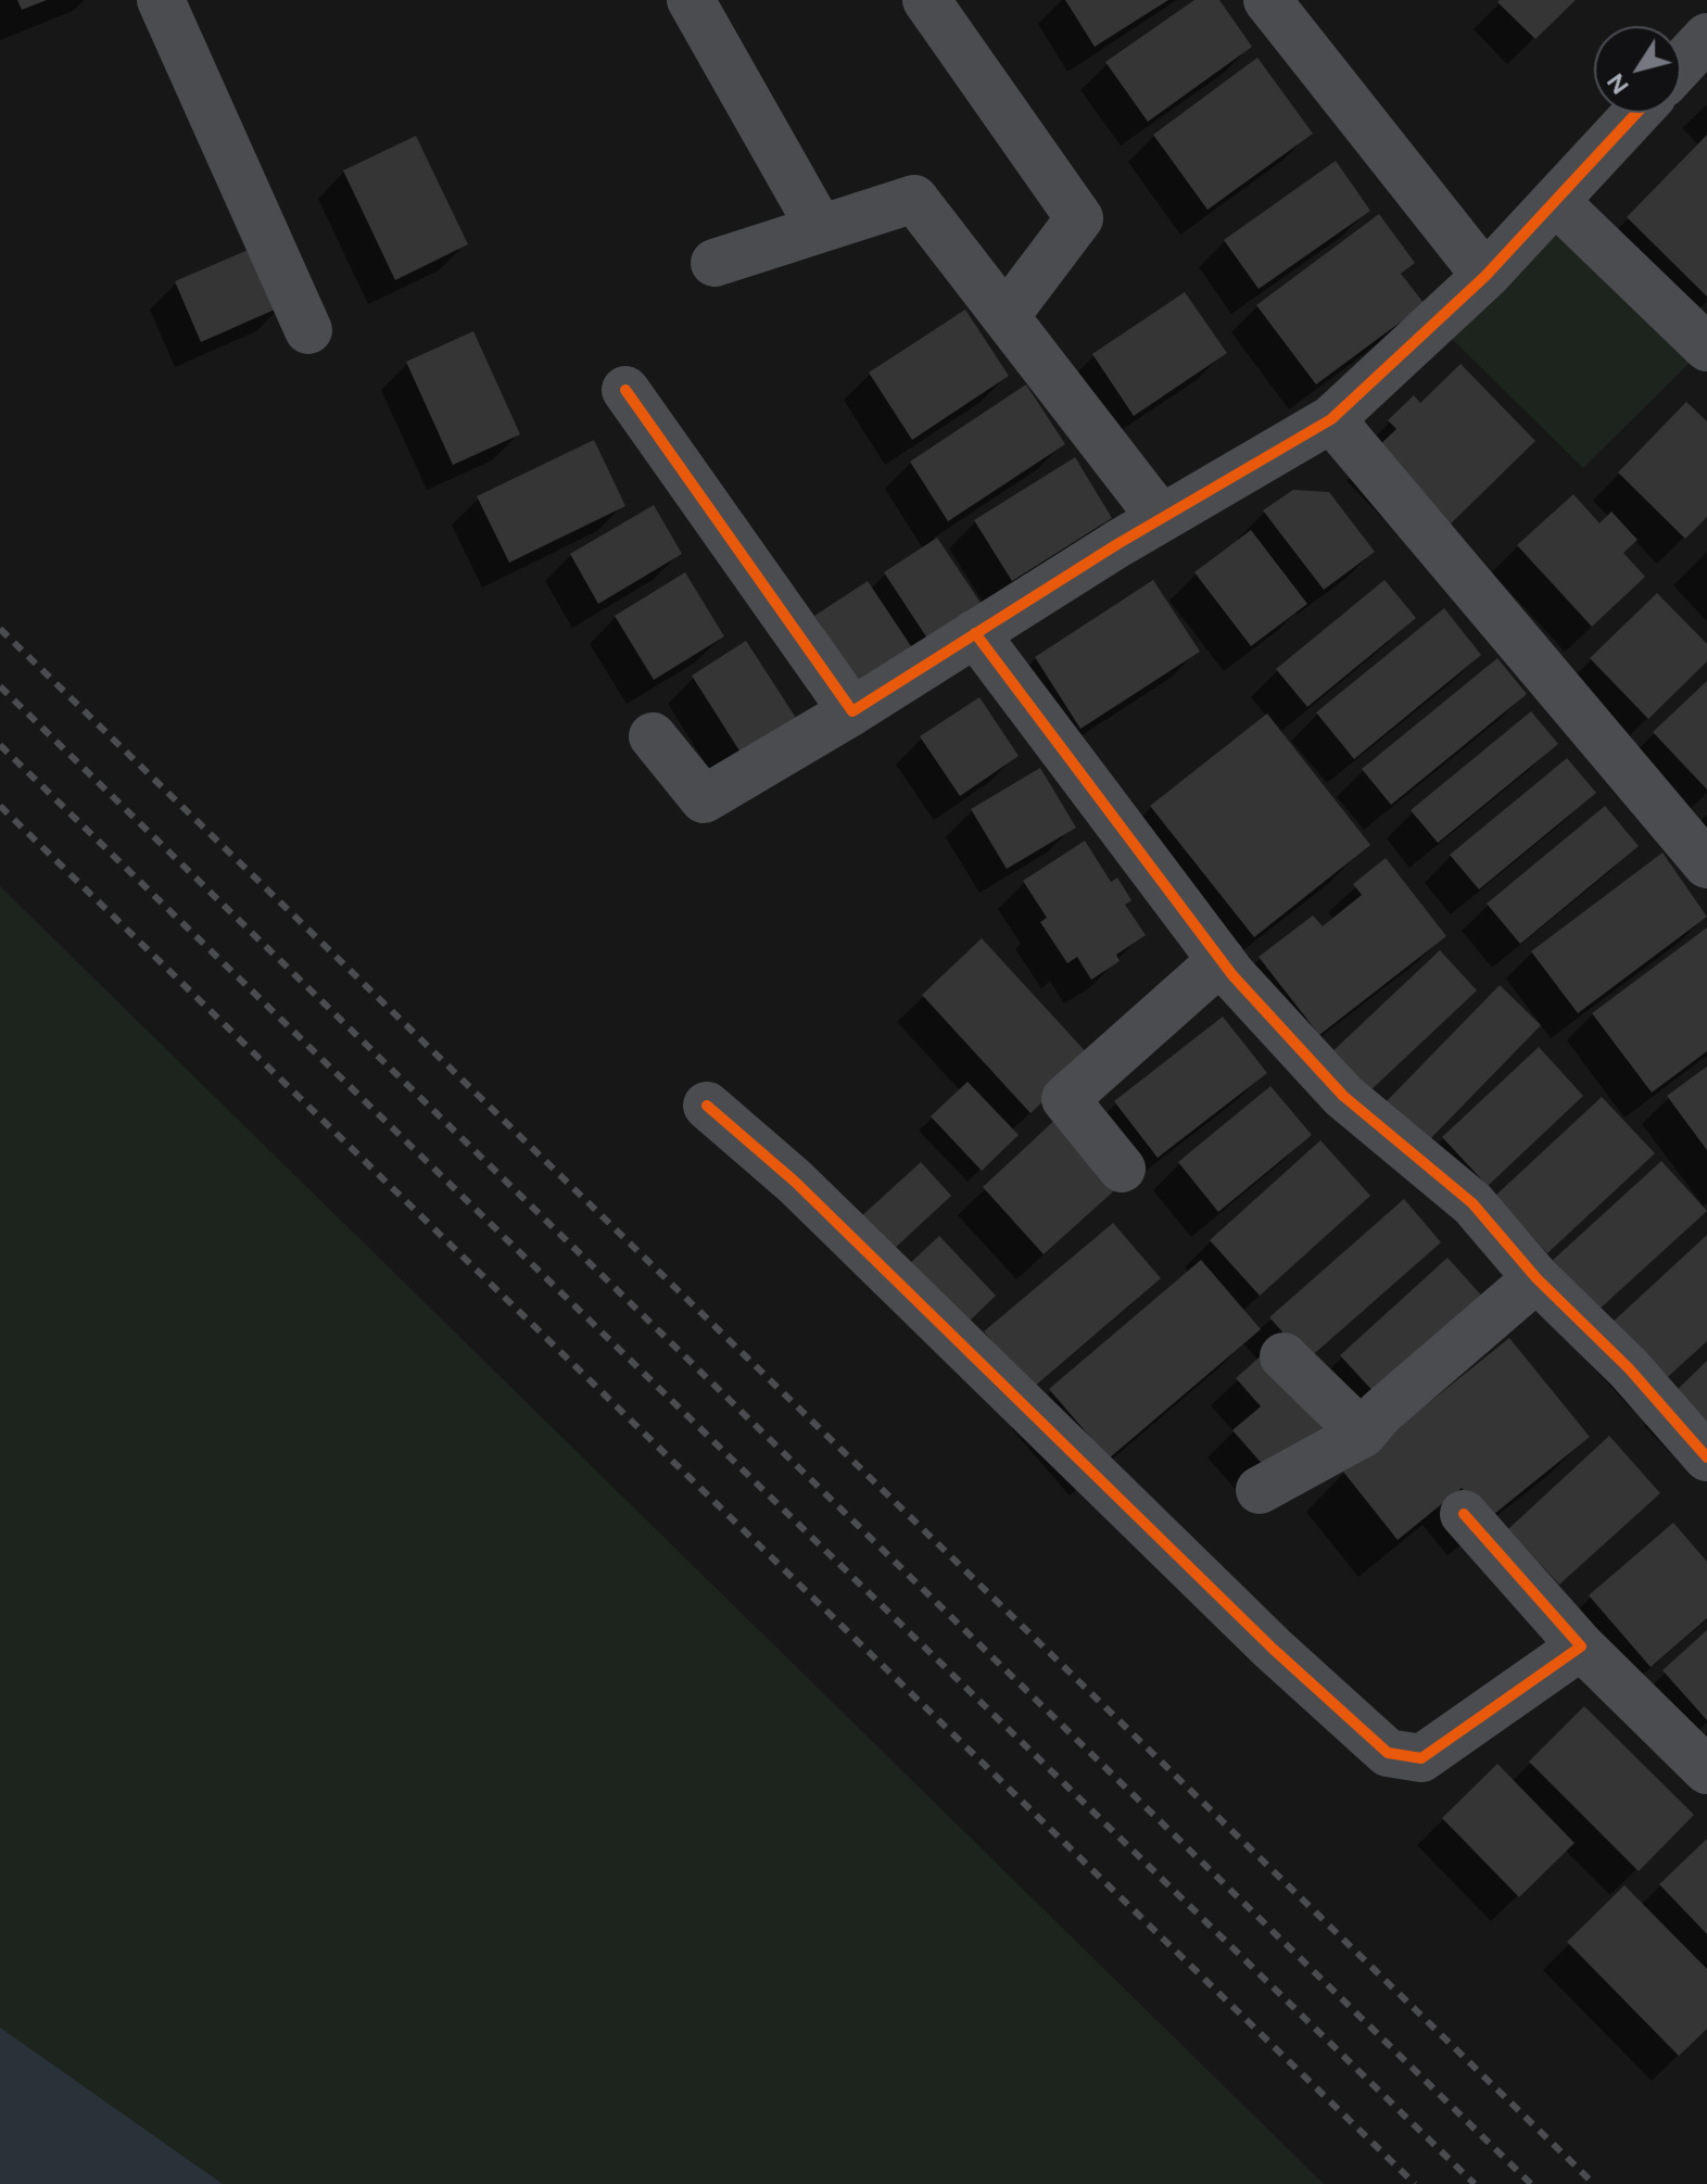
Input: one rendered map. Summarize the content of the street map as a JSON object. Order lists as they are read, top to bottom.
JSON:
{
  "north": "bottom left"
}
